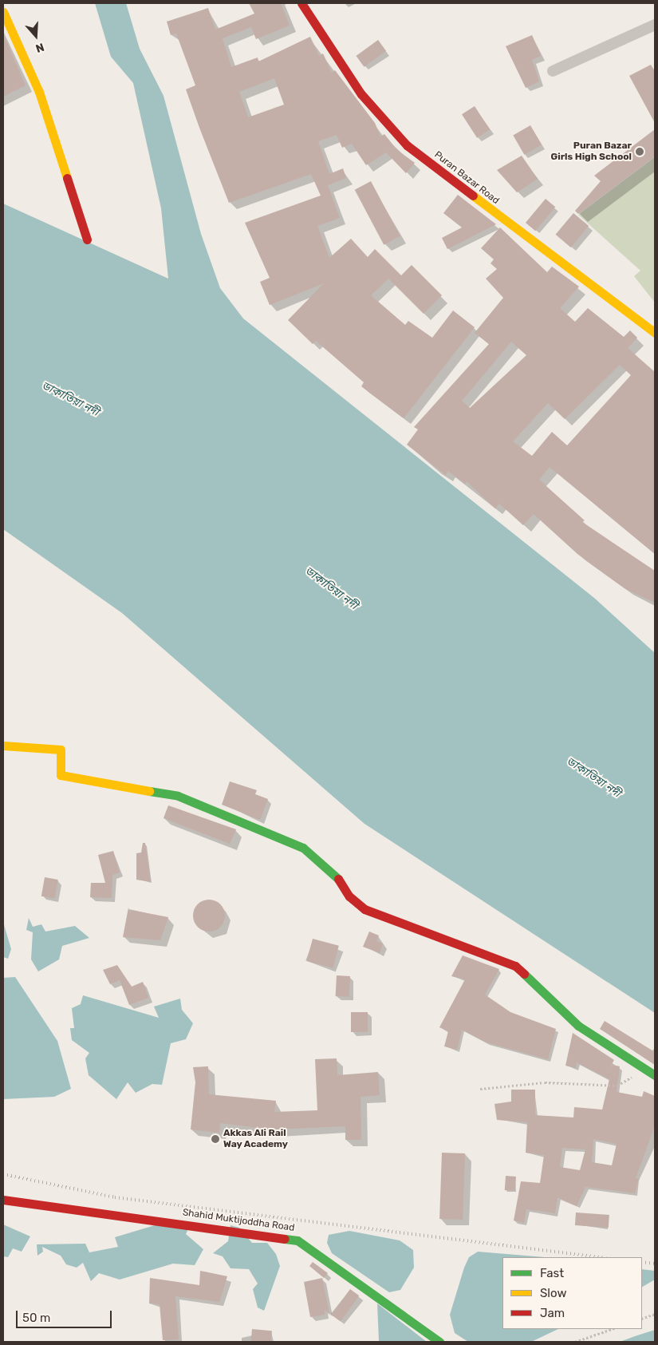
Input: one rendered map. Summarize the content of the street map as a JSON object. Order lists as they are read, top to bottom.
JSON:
{
  "streets": {
    "street": ["Puran Bazar Road", "Shahid Muktijoddha Road"]
  },
  "water": ["ডাকাতিয়া নদী"],
  "places": ["Puran Bazar Girls High School", "Akkas Ali Rail Way Academy"],
  "legend": ["Fast", "Slow", "Jam"],
  "scale_bar": "50 m",
  "north": "bottom"
}
